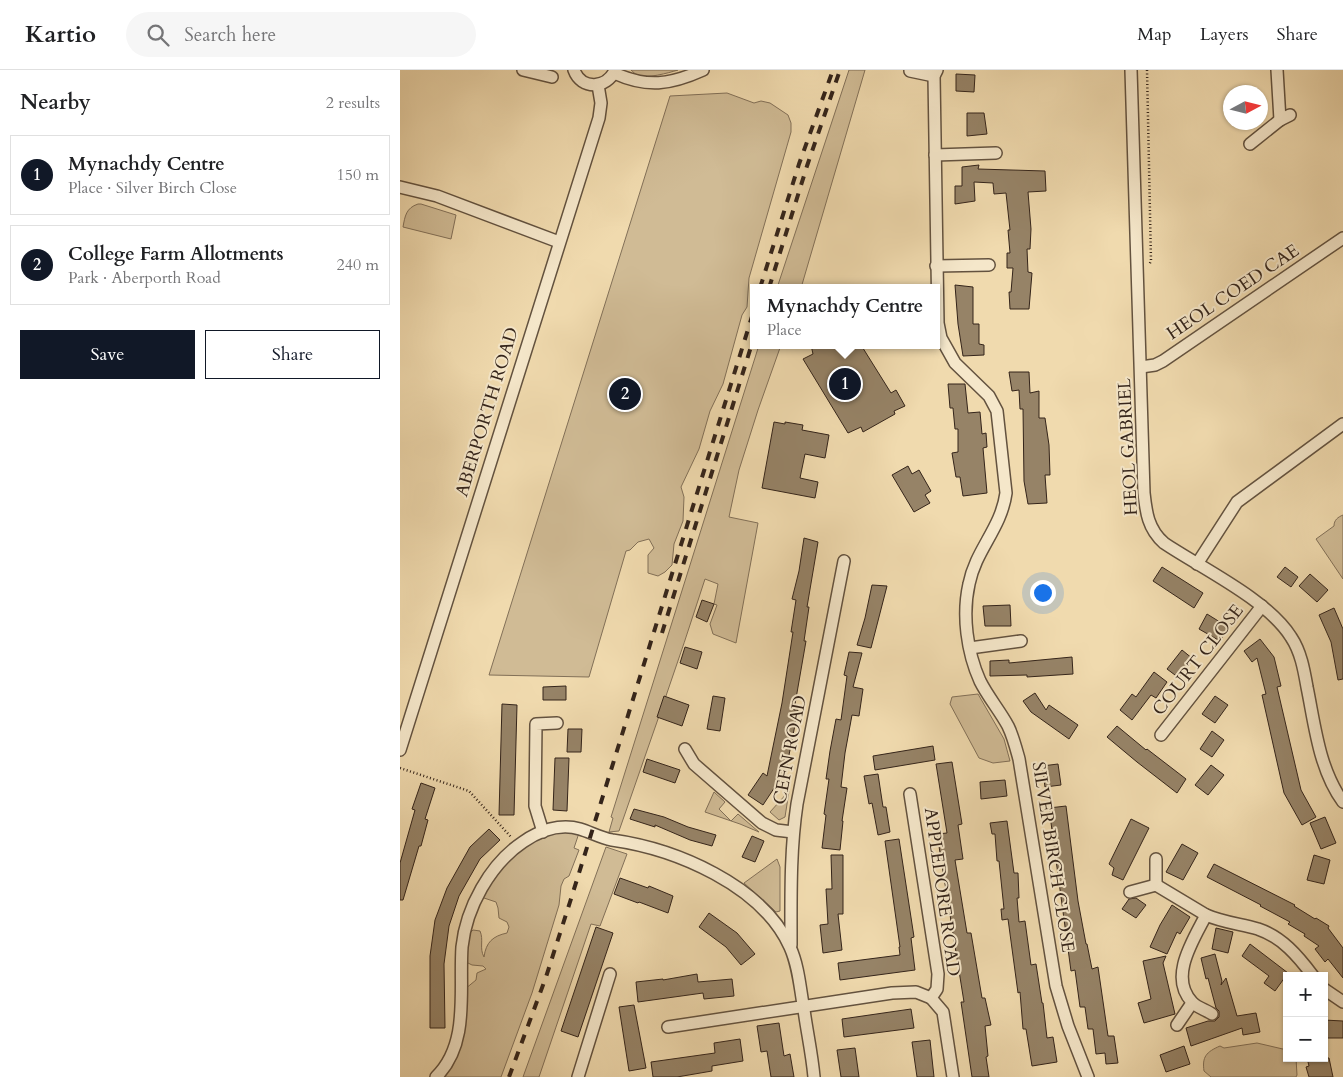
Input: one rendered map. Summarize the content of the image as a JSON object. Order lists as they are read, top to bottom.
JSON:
{
  "streets": {
    "street": [
      "HEOL COED CAE",
      "ABERPORTH ROAD",
      "HEOL GABRIEL",
      "COURT CLOSE",
      "CEFN ROAD",
      "SILVER BIRCH CLOSE",
      "APPLEDORE ROAD"
    ]
  },
  "crossings": [
    ["HEOL COED CAE", "HEOL GABRIEL"],
    ["HEOL GABRIEL", "COURT CLOSE"]
  ],
  "north": "right",
  "page": {
    "header": "Kartio",
    "search": "Search here",
    "nav": ["Map", "Layers", "Share"],
    "heading": ["Nearby", "2 results"],
    "list": [
      {
        "mark": "1",
        "name": "Mynachdy Centre",
        "note": "Place · Silver Birch Close",
        "value": "150 m"
      },
      {
        "mark": "2",
        "name": "College Farm Allotments",
        "note": "Park · Aberporth Road",
        "value": "240 m"
      }
    ],
    "popup": ["Mynachdy Centre", "Place"],
    "buttons": ["Save", "Share"],
    "pins": ["1", "2"],
    "map_buttons": ["+", "−"]
  }
}
